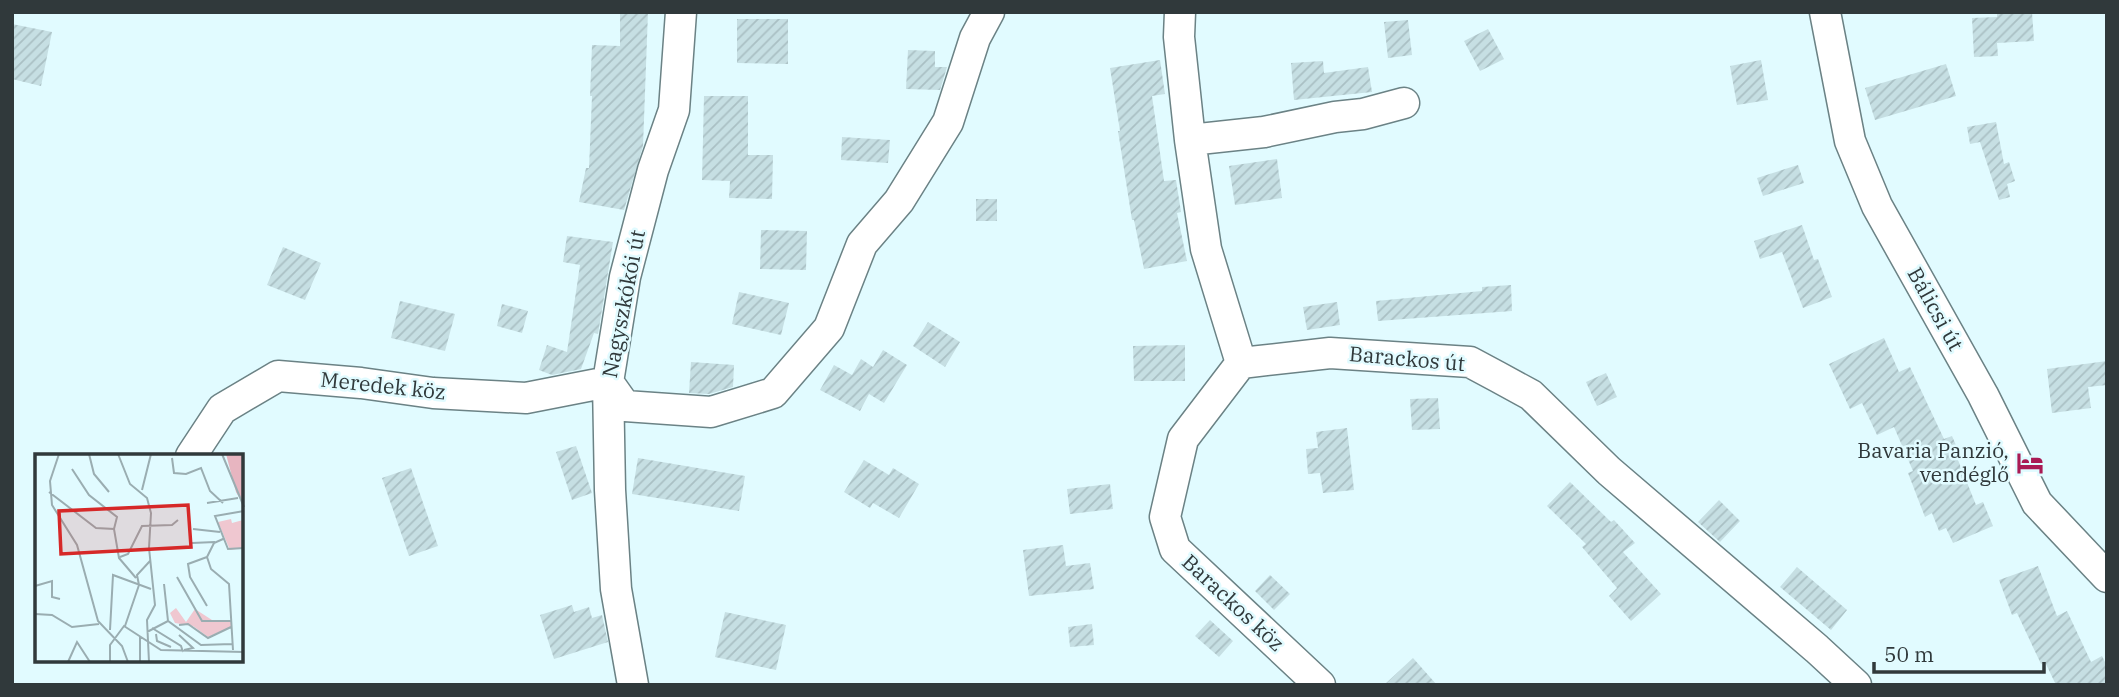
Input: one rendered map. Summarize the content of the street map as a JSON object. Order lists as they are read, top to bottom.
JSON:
{
  "streets": {
    "street": [
      "Nagyszkókói út",
      "Bálicsi út",
      "Barackos út",
      "Meredek köz",
      "Barackos köz"
    ]
  },
  "crossings": [
    ["Nagyszkókói út", "Meredek köz"],
    ["Barackos út", "Barackos köz"]
  ],
  "places": {
    "hotel": ["Bavaria Panzió, vendéglő"]
  },
  "scale_bar": "50 m"
}
